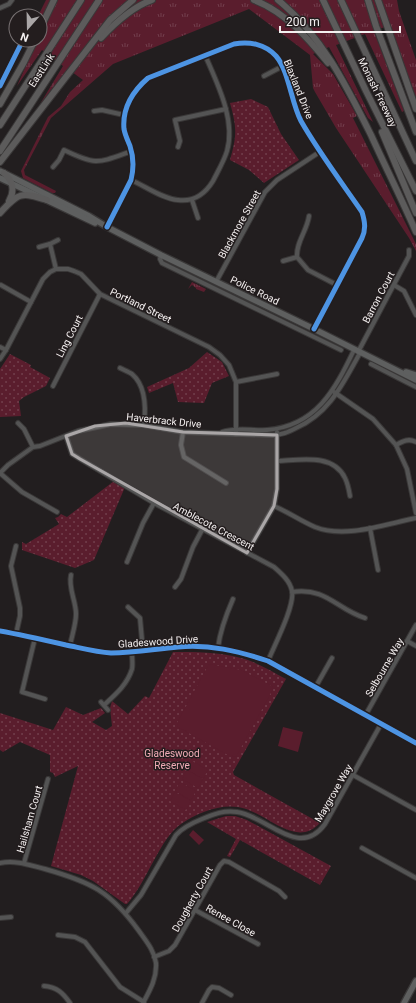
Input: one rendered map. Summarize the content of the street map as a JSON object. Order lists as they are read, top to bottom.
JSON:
{
  "streets": {
    "highway": ["EastLink", "Monash Freeway"],
    "main road": ["Police Road"],
    "street": [
      "Blaxland Drive",
      "Blackmore Street",
      "Barron Court",
      "Portland Street",
      "Ling Court",
      "Haverbrack Drive",
      "Amblecote Crescent",
      "Gladeswood Drive",
      "Selbourne Way",
      "Maygrove Way",
      "Hailsham Court",
      "Dougherty Court",
      "Renee Close"
    ]
  },
  "crossings": [
    ["Blaxland Drive", "Blackmore Street"],
    ["Blaxland Drive", "Police Road"],
    ["Blackmore Street", "Police Road"],
    ["Police Road", "Barron Court"],
    ["Police Road", "Haverbrack Drive"],
    ["Barron Court", "Haverbrack Drive"],
    ["Portland Street", "Ling Court"],
    ["Portland Street", "Haverbrack Drive"],
    ["Haverbrack Drive", "Amblecote Crescent"],
    ["Gladeswood Drive", "Selbourne Way"],
    ["Gladeswood Drive", "Maygrove Way"],
    ["Dougherty Court", "Renee Close"]
  ],
  "parks": ["Gladeswood Reserve"],
  "scale_bar": "200 m",
  "north": "bottom"
}
